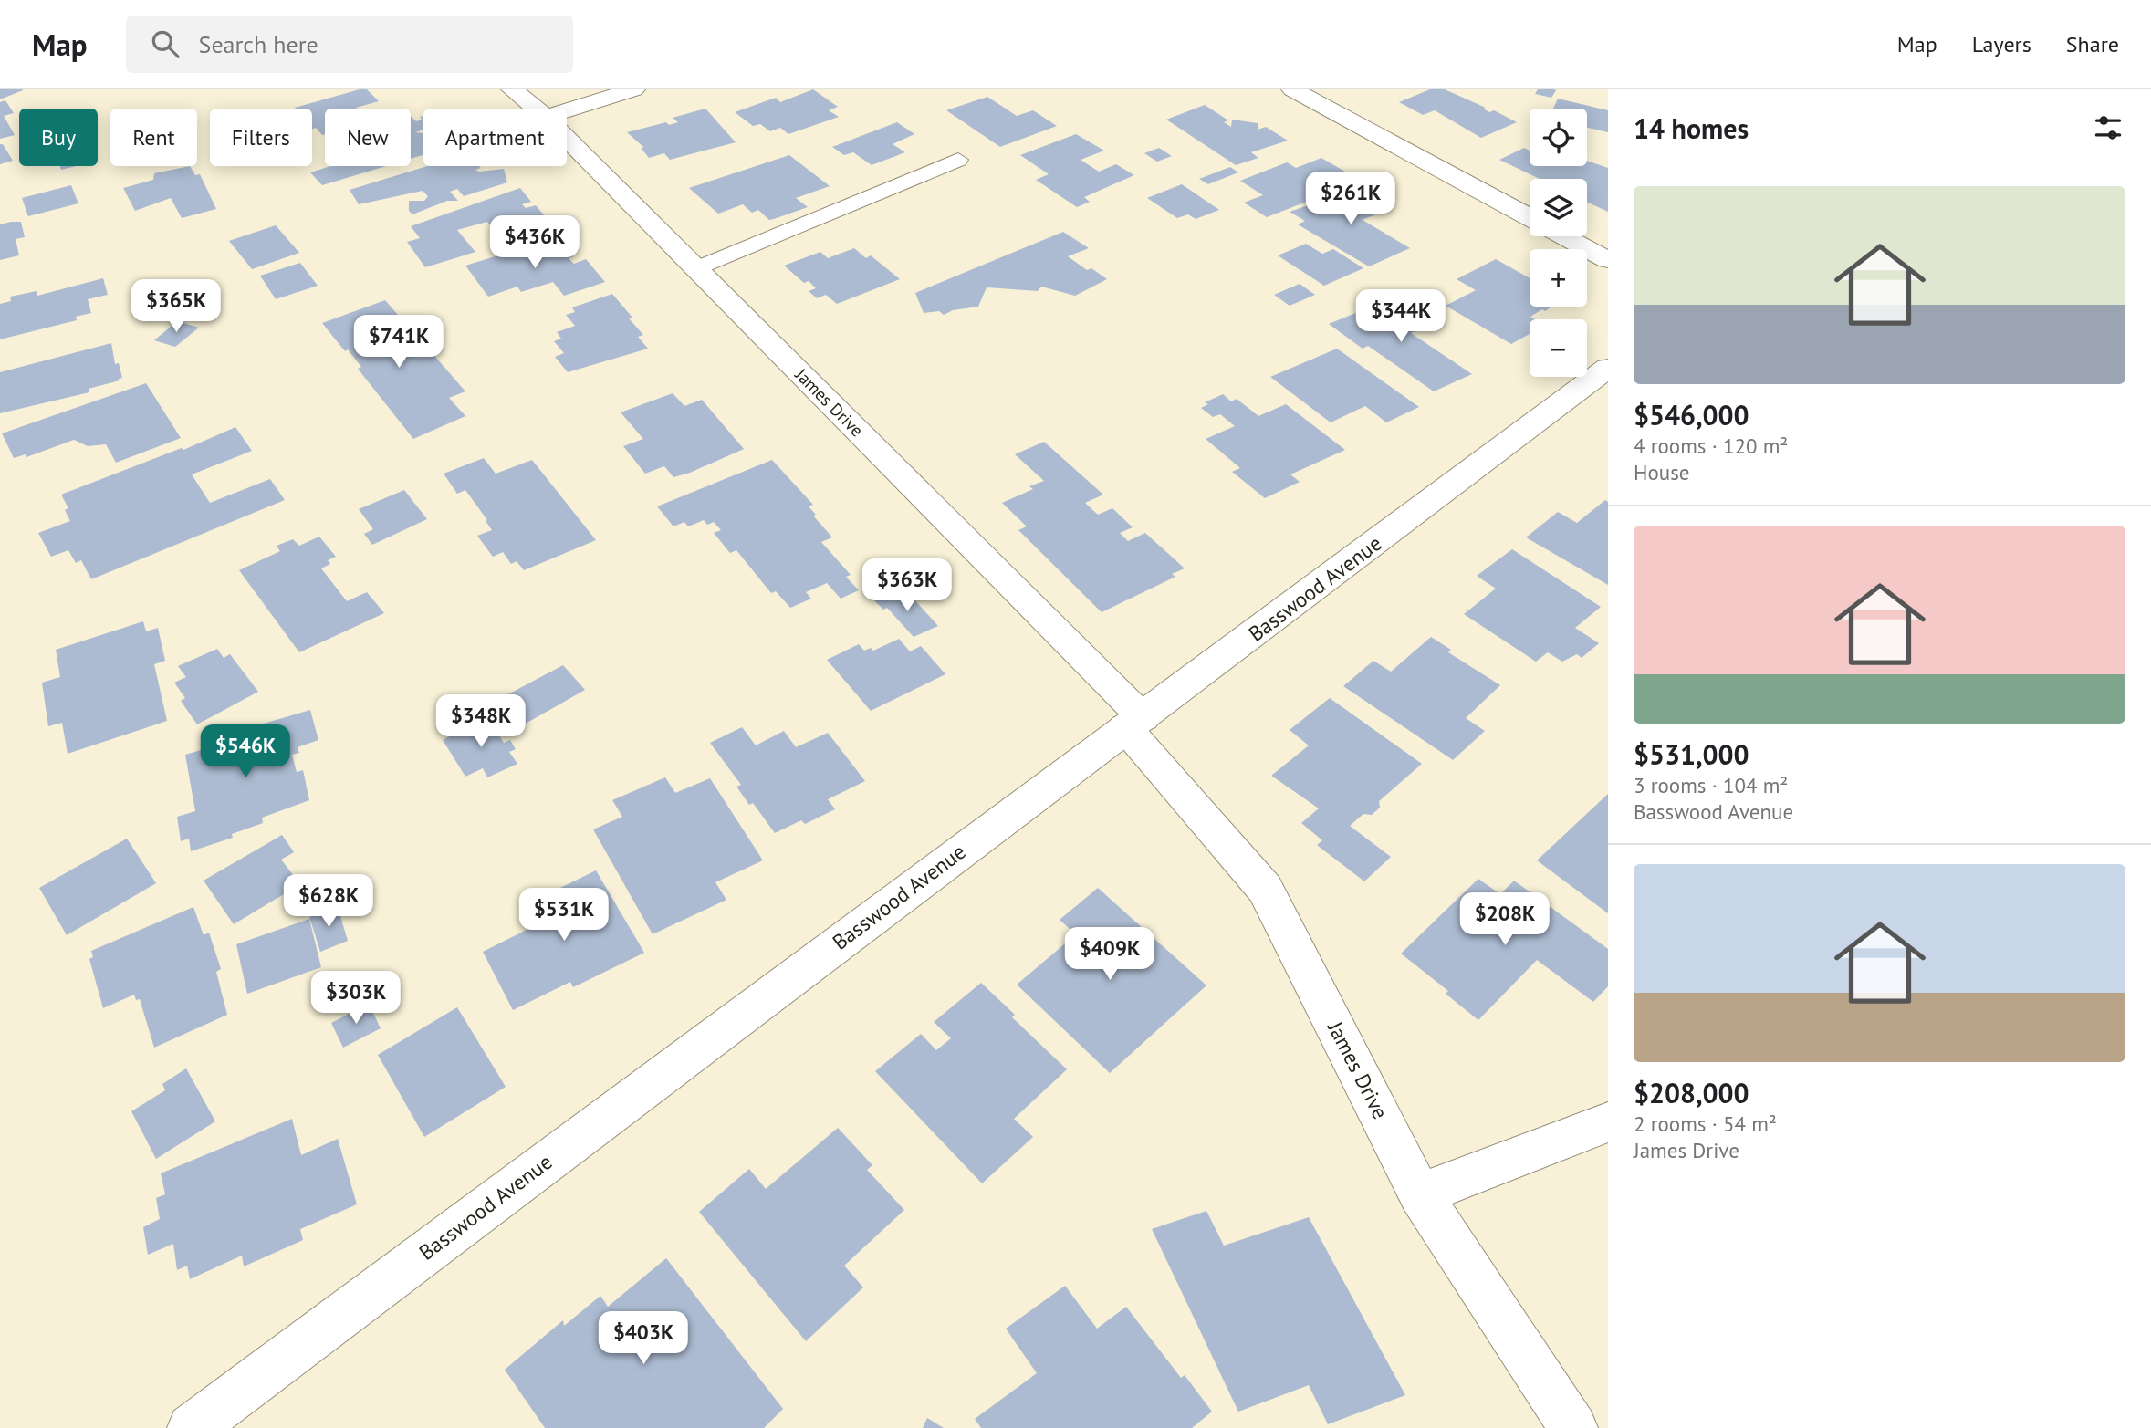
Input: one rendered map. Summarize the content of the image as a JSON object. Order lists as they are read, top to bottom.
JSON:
{
  "streets": {
    "street": ["James Drive", "Basswood Avenue"]
  },
  "crossings": [
    ["James Drive", "Basswood Avenue"]
  ],
  "page": {
    "header": "Map",
    "search": "Search here",
    "nav": ["Map", "Layers", "Share"],
    "heading": "14 homes",
    "map_buttons": ["+", "−"],
    "chip": [
      "Buy",
      "Rent",
      "Filters",
      "New",
      "Apartment"
    ],
    "list": [
      {
        "name": "$546,000",
        "note": "4 rooms · 120 m² · House"
      },
      {
        "name": "$531,000",
        "note": "3 rooms · 104 m² · Basswood Avenue"
      },
      {
        "name": "$208,000",
        "note": "2 rooms · 54 m² · James Drive"
      }
    ],
    "price": [
      "$261K",
      "$436K",
      "$365K",
      "$344K",
      "$741K",
      "$363K",
      "$348K",
      "$546K",
      "$628K",
      "$531K",
      "$208K",
      "$409K",
      "$303K",
      "$403K"
    ]
  }
}
